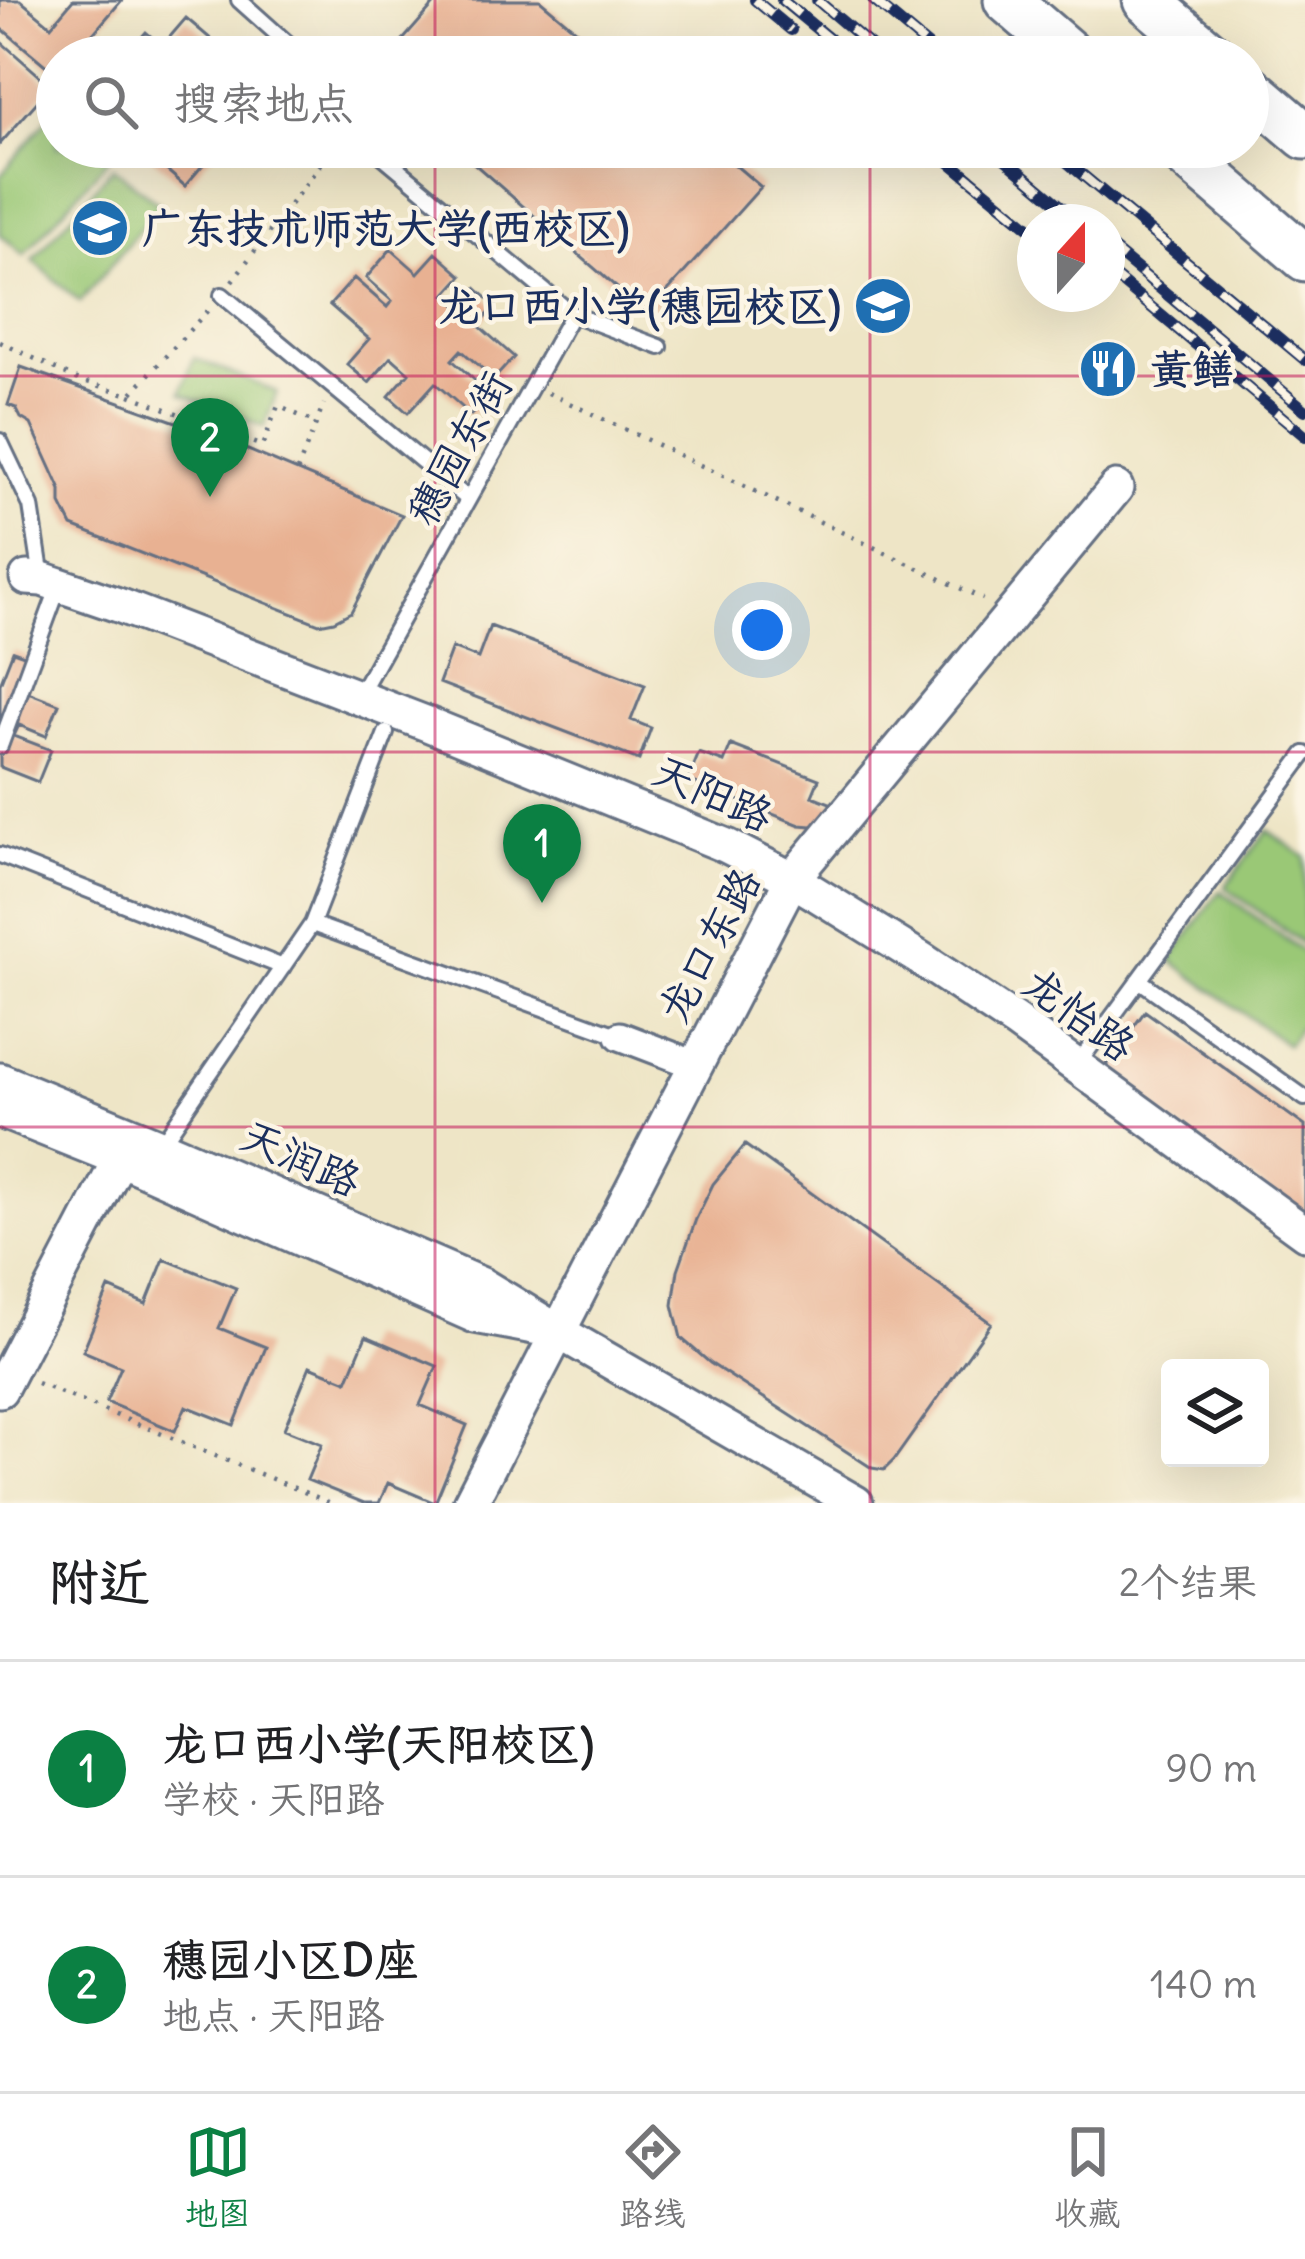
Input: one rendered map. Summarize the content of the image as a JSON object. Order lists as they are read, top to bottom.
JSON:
{
  "streets": {
    "street": [
      "天阳路",
      "龙口东路",
      "龙怡路",
      "天润路"
    ],
    "lane": ["穗园东街"]
  },
  "crossings": [
    ["穗园东街", "天阳路"],
    ["天阳路", "龙口东路"],
    ["天阳路", "龙怡路"],
    ["龙口东路", "龙怡路"],
    ["龙口东路", "天润路"]
  ],
  "places": {
    "school or university": ["广东技术师范大学(西校区)", "龙口西小学(穗园校区)"],
    "restaurant": ["黄鳝"]
  },
  "north": "top",
  "page": {
    "search": "搜索地点",
    "pins": ["2", "1"],
    "heading": ["附近", "2个结果"],
    "list": [
      {
        "mark": "1",
        "name": "龙口西小学(天阳校区)",
        "note": "学校 · 天阳路",
        "value": "90 m"
      },
      {
        "mark": "2",
        "name": "穗园小区D座",
        "note": "地点 · 天阳路",
        "value": "140 m"
      }
    ],
    "nav": ["地图", "路线", "收藏"]
  }
}
